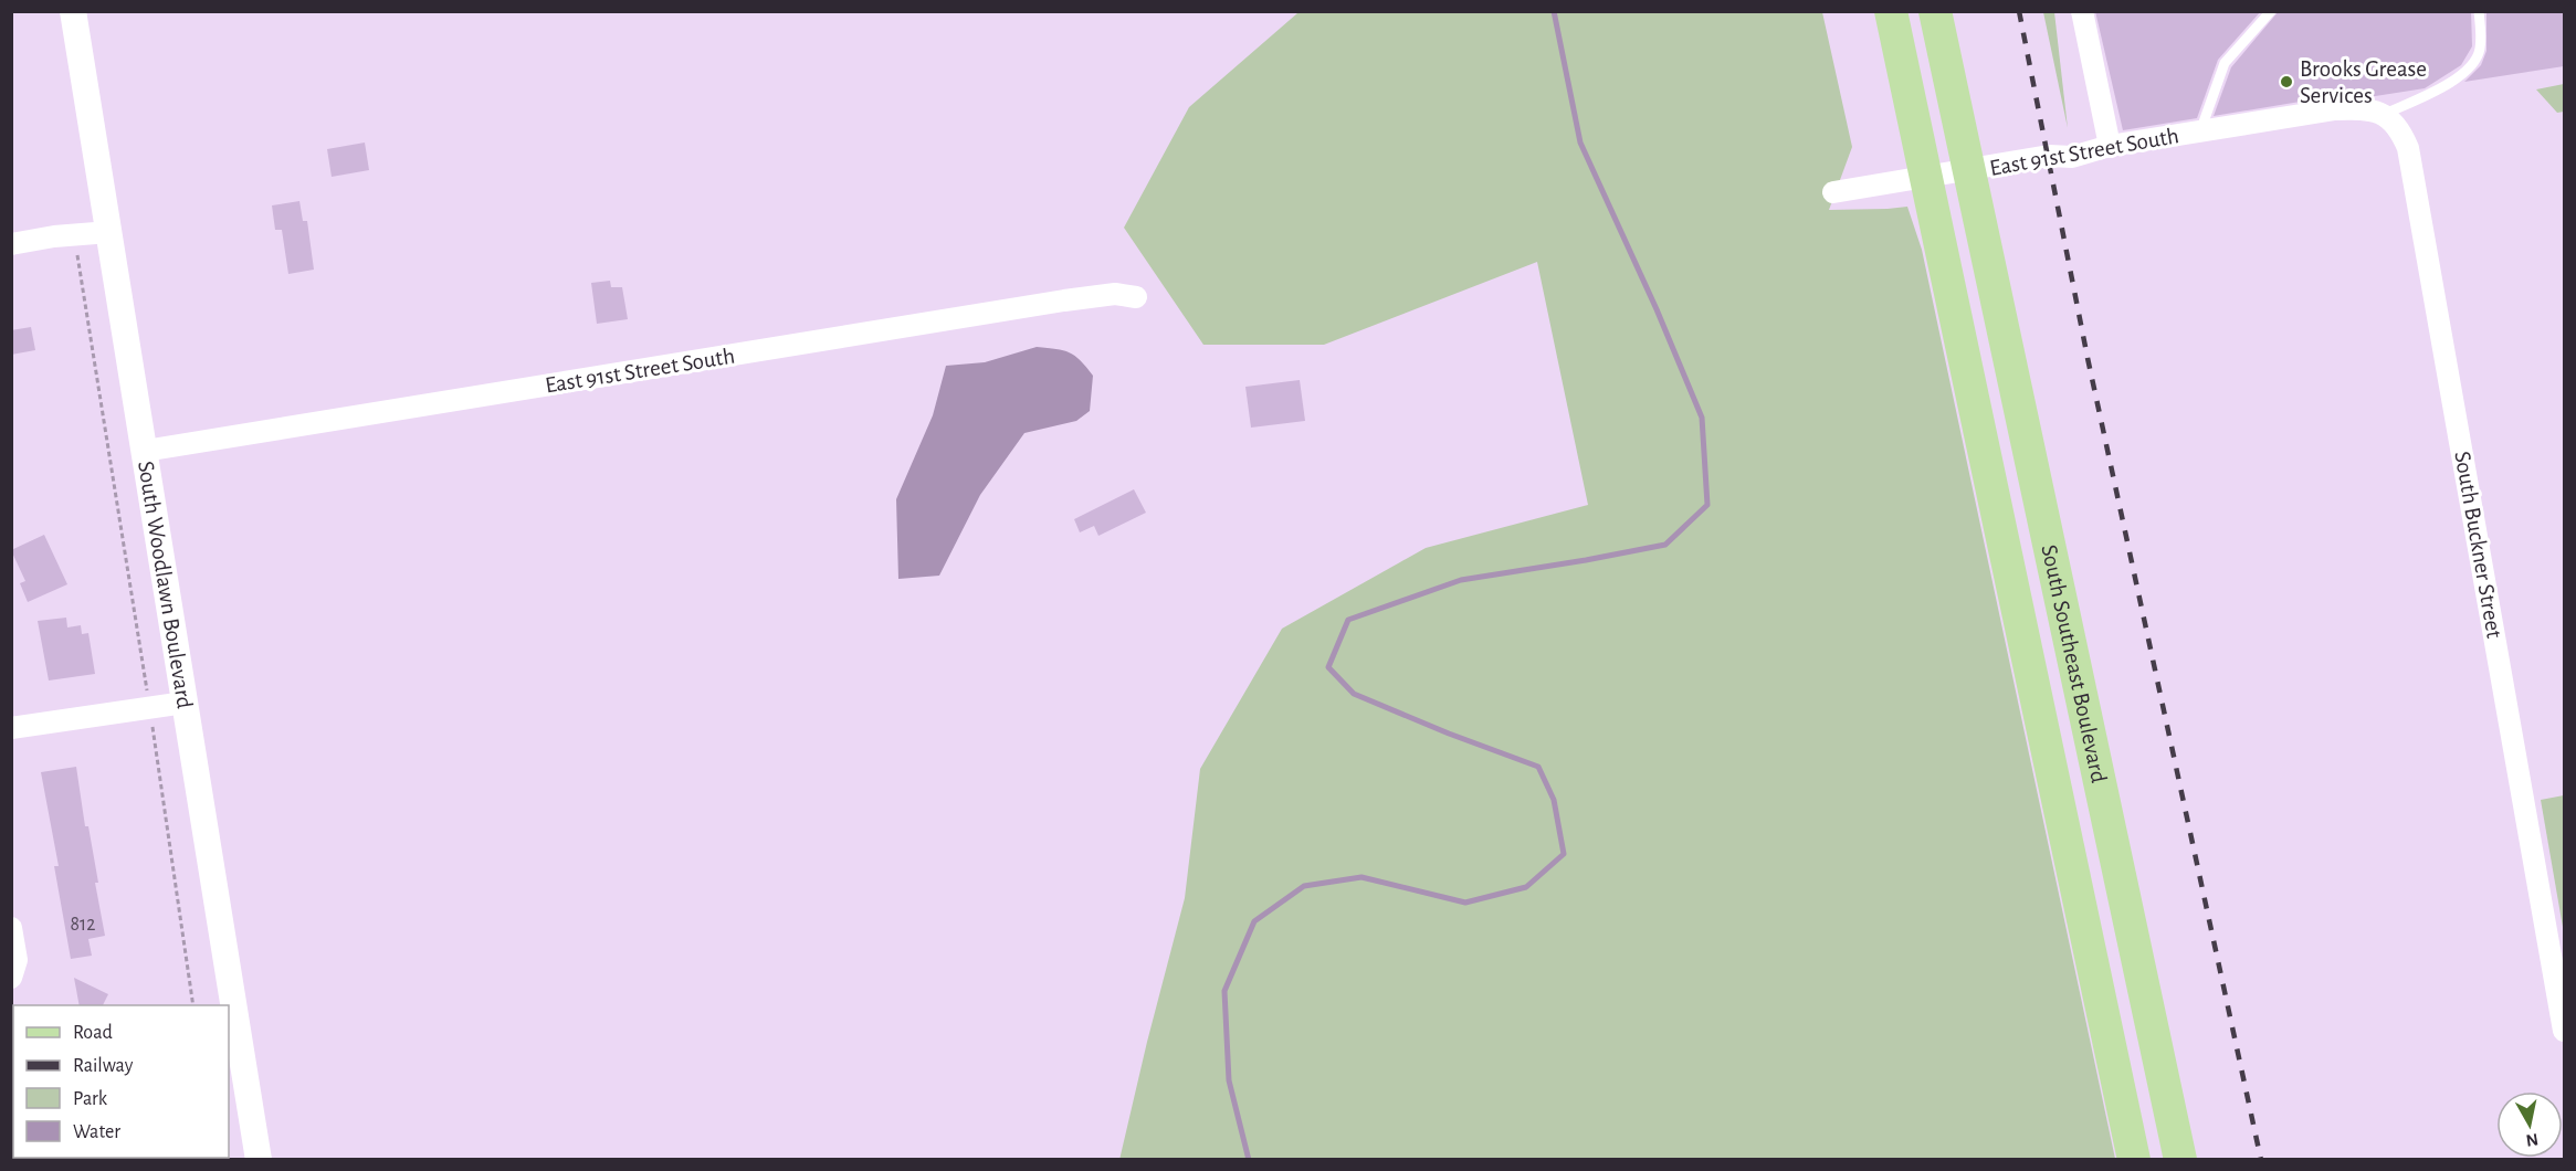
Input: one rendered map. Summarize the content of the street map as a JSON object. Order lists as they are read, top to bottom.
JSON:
{
  "streets": {
    "main road": ["South Southeast Boulevard"],
    "street": ["East 91st Street South", "South Buckner Street", "South Woodlawn Boulevard"]
  },
  "crossings": [
    ["East 91st Street South", "South Buckner Street"],
    ["East 91st Street South", "South Woodlawn Boulevard"],
    ["East 91st Street South", "South Southeast Boulevard"]
  ],
  "places": ["Brooks Grease Services"],
  "house_numbers": ["812"],
  "legend": [
    "Road",
    "Railway",
    "Park",
    "Water"
  ],
  "north": "bottom"
}
